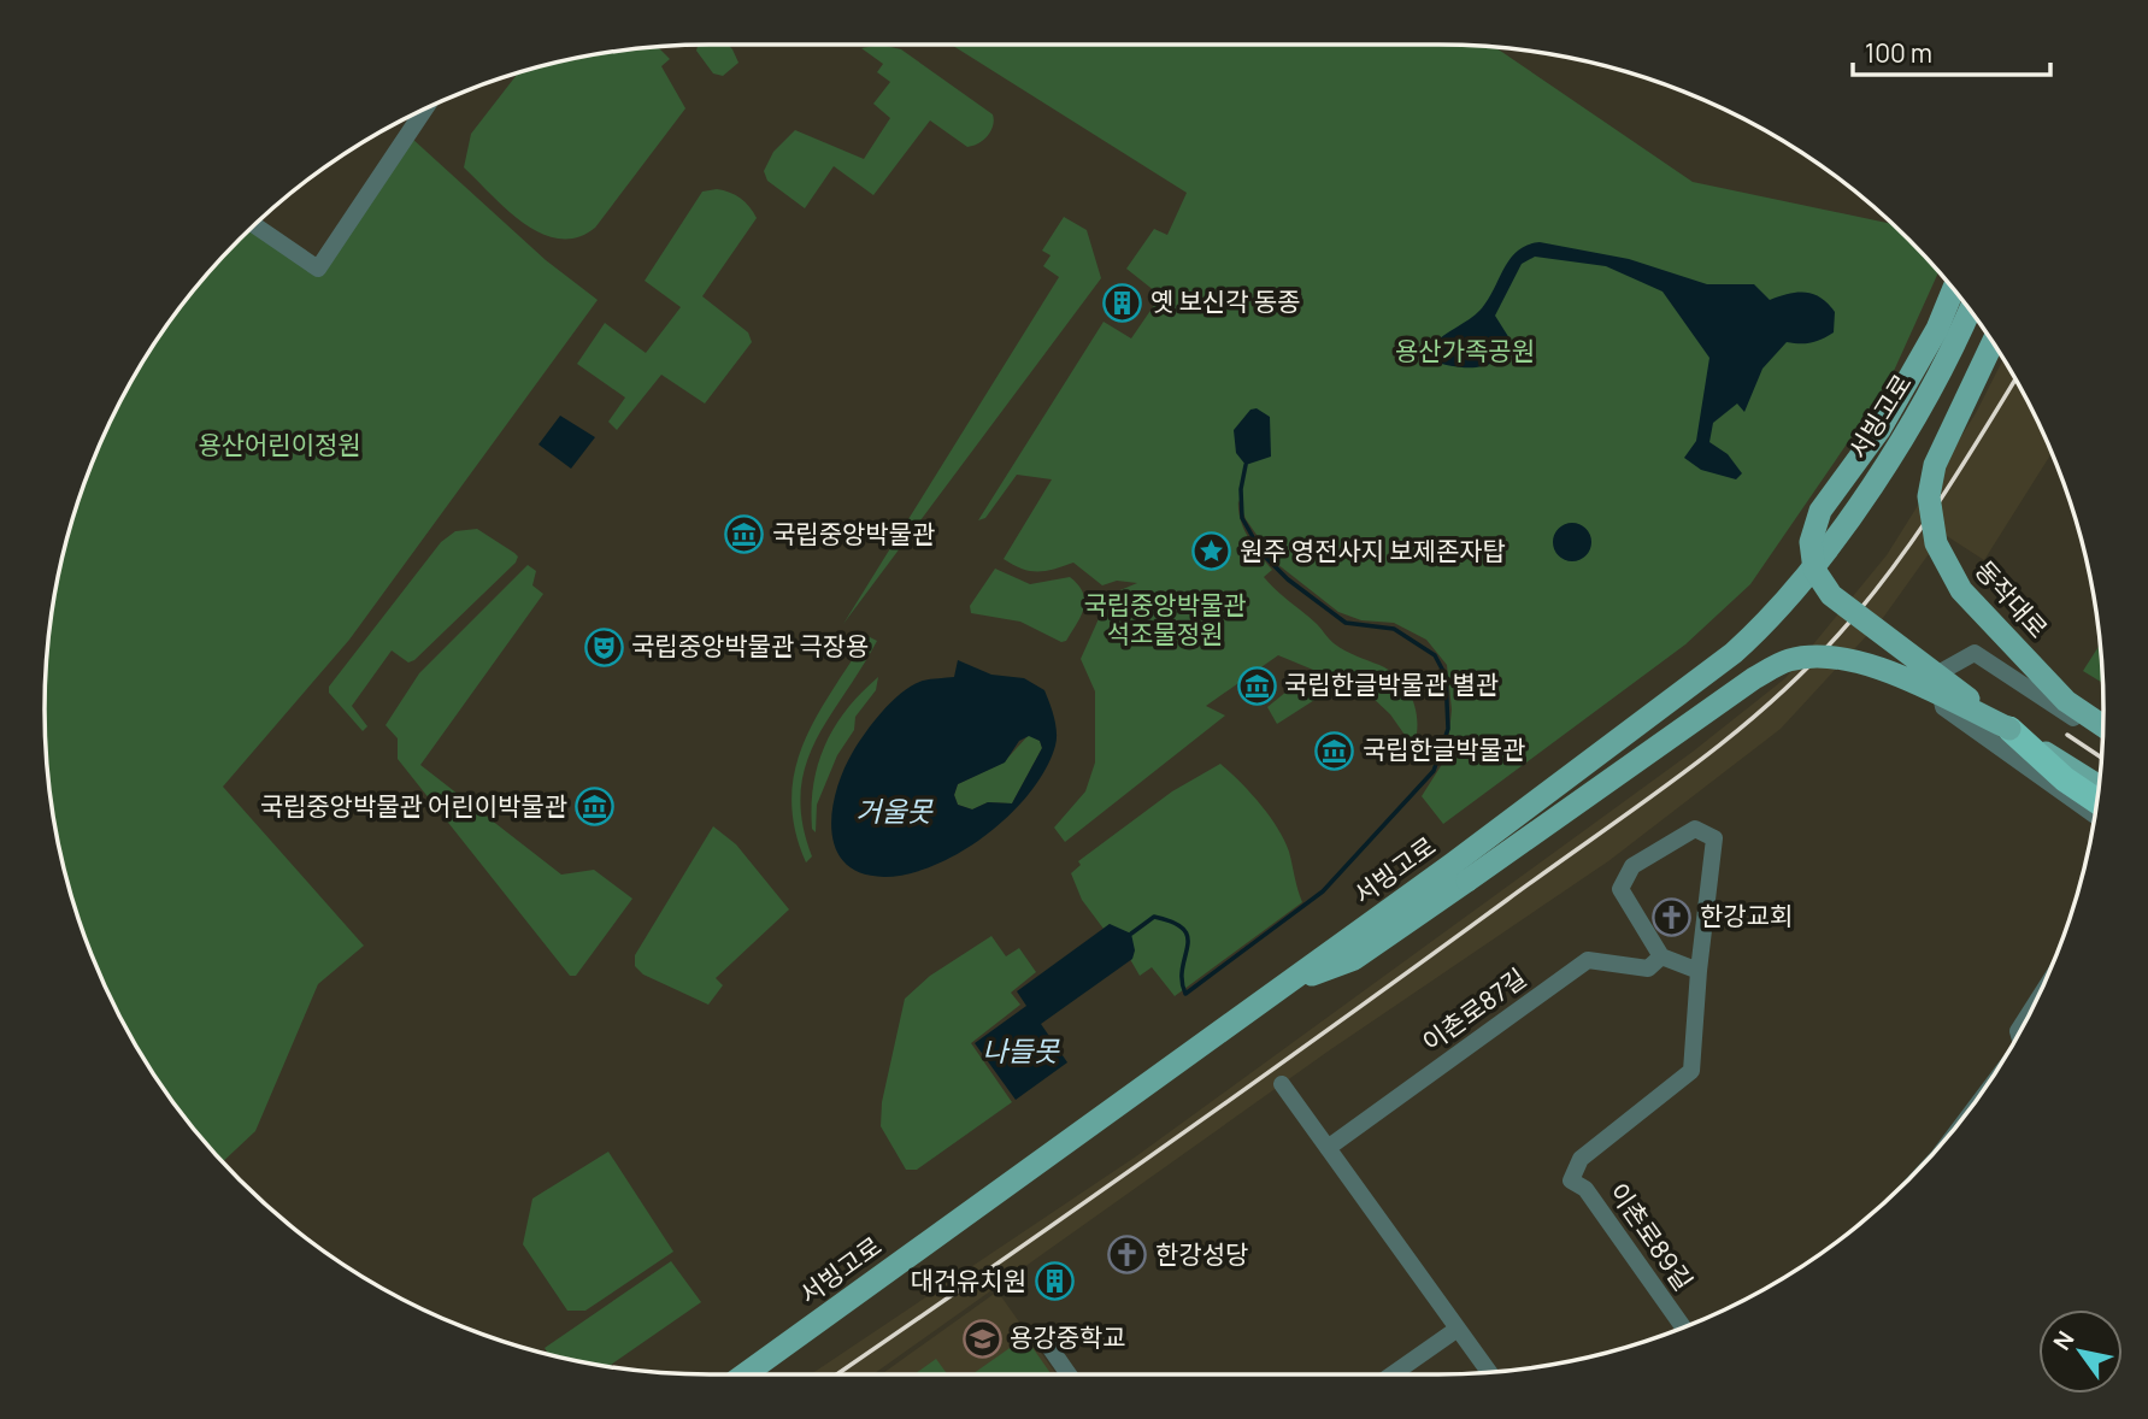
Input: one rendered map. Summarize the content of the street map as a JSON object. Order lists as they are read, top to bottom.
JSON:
{
  "streets": {
    "main road": ["서빙고로", "동작대로"],
    "street": ["이촌로87길", "이촌로89길"]
  },
  "crossings": [
    ["이촌로87길", "이촌로89길"]
  ],
  "water": ["거울못", "나들못"],
  "parks": ["용산가족공원", "용산어린이정원", "국립중앙박물관 석조물정원"],
  "places": {
    "building": ["옛 보신각 동종", "대건유치원"],
    "museum": [
      "국립중앙박물관",
      "국립한글박물관 별관",
      "국립한글박물관",
      "국립중앙박물관 어린이박물관"
    ],
    "place": ["원주 영전사지 보제존자탑"],
    "theatre": ["국립중앙박물관 극장용"],
    "church": ["한강교회", "한강성당"],
    "school or university": ["용강중학교"]
  },
  "scale_bar": "100 m",
  "north": "top left"
}
